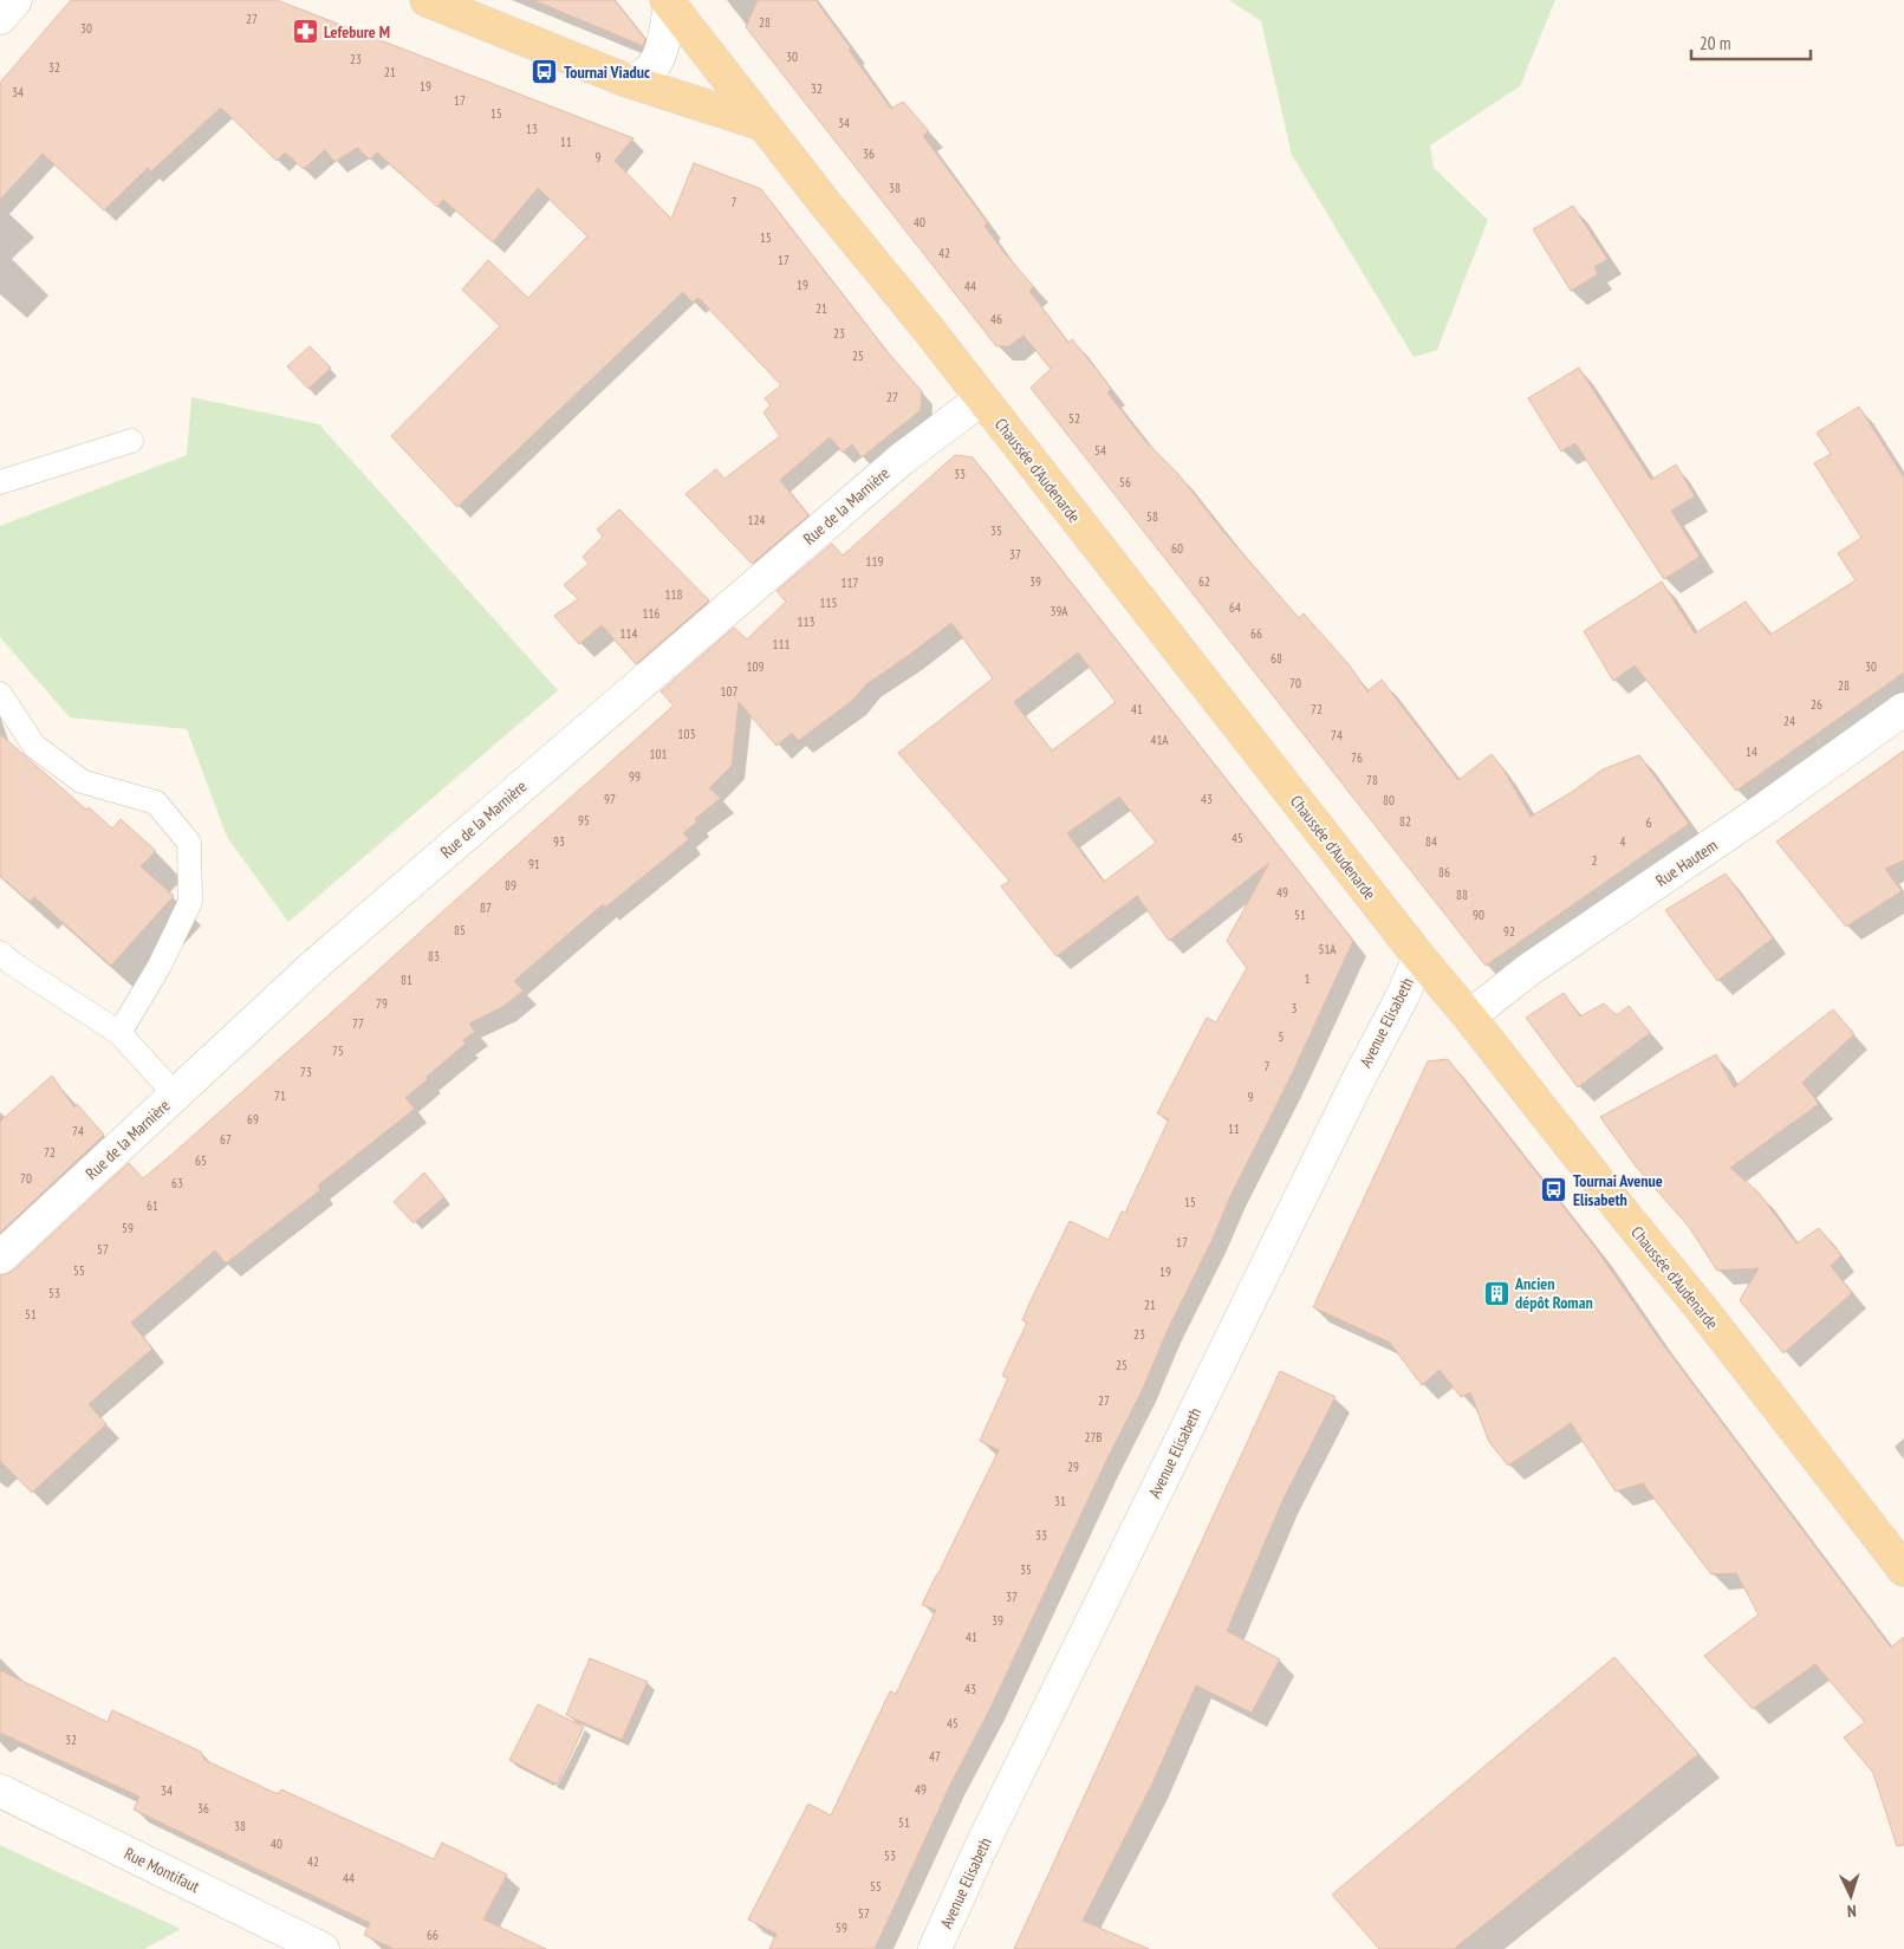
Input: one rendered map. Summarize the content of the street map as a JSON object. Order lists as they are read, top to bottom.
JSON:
{
  "streets": {
    "main road": ["Chaussée d'Audenarde"],
    "street": [
      "Rue de la Marnière",
      "Rue Hautem",
      "Avenue Elisabeth",
      "Rue Montifaut"
    ]
  },
  "crossings": [
    ["Chaussée d'Audenarde", "Rue de la Marnière"],
    ["Chaussée d'Audenarde", "Rue Hautem"],
    ["Chaussée d'Audenarde", "Avenue Elisabeth"]
  ],
  "places": {
    "pharmacy": ["Lefebure M"],
    "bus stop": ["Tournai Viaduc", "Tournai Avenue Elisabeth"],
    "building": ["Ancien dépôt Roman"]
  },
  "house_numbers": [
    "27",
    "28",
    "30",
    "30",
    "23",
    "32",
    "21",
    "19",
    "32",
    "34",
    "17",
    "15",
    "34",
    "13",
    "11",
    "36",
    "9",
    "38",
    "7",
    "40",
    "15",
    "42",
    "17",
    "19",
    "44",
    "21",
    "46",
    "23",
    "25",
    "27",
    "52",
    "54",
    "33",
    "56",
    "58",
    "124",
    "35",
    "60",
    "37",
    "119",
    "39",
    "62",
    "117",
    "118",
    "115",
    "64",
    "39A",
    "116",
    "113",
    "114",
    "66",
    "111",
    "68",
    "109",
    "30",
    "70",
    "28",
    "107",
    "26",
    "41",
    "72",
    "24",
    "103",
    "74",
    "41A",
    "14",
    "101",
    "76",
    "99",
    "78",
    "97",
    "43",
    "80",
    "95",
    "82",
    "6",
    "45",
    "93",
    "84",
    "4",
    "2",
    "91",
    "86",
    "89",
    "49",
    "88",
    "87",
    "51",
    "90",
    "85",
    "92",
    "51A",
    "83",
    "1",
    "81",
    "79",
    "3",
    "77",
    "5",
    "75",
    "7",
    "73",
    "71",
    "9",
    "69",
    "11",
    "74",
    "67",
    "72",
    "65",
    "70",
    "63",
    "15",
    "61",
    "59",
    "17",
    "57",
    "55",
    "19",
    "53",
    "21",
    "51",
    "23",
    "25",
    "27",
    "27B",
    "29",
    "31",
    "33",
    "35",
    "37",
    "39",
    "41",
    "43",
    "45",
    "32",
    "47",
    "49",
    "34",
    "36",
    "51",
    "38",
    "40",
    "53",
    "42",
    "44",
    "55",
    "57",
    "59",
    "66"
  ],
  "scale_bar": "20 m",
  "north": "bottom"
}
